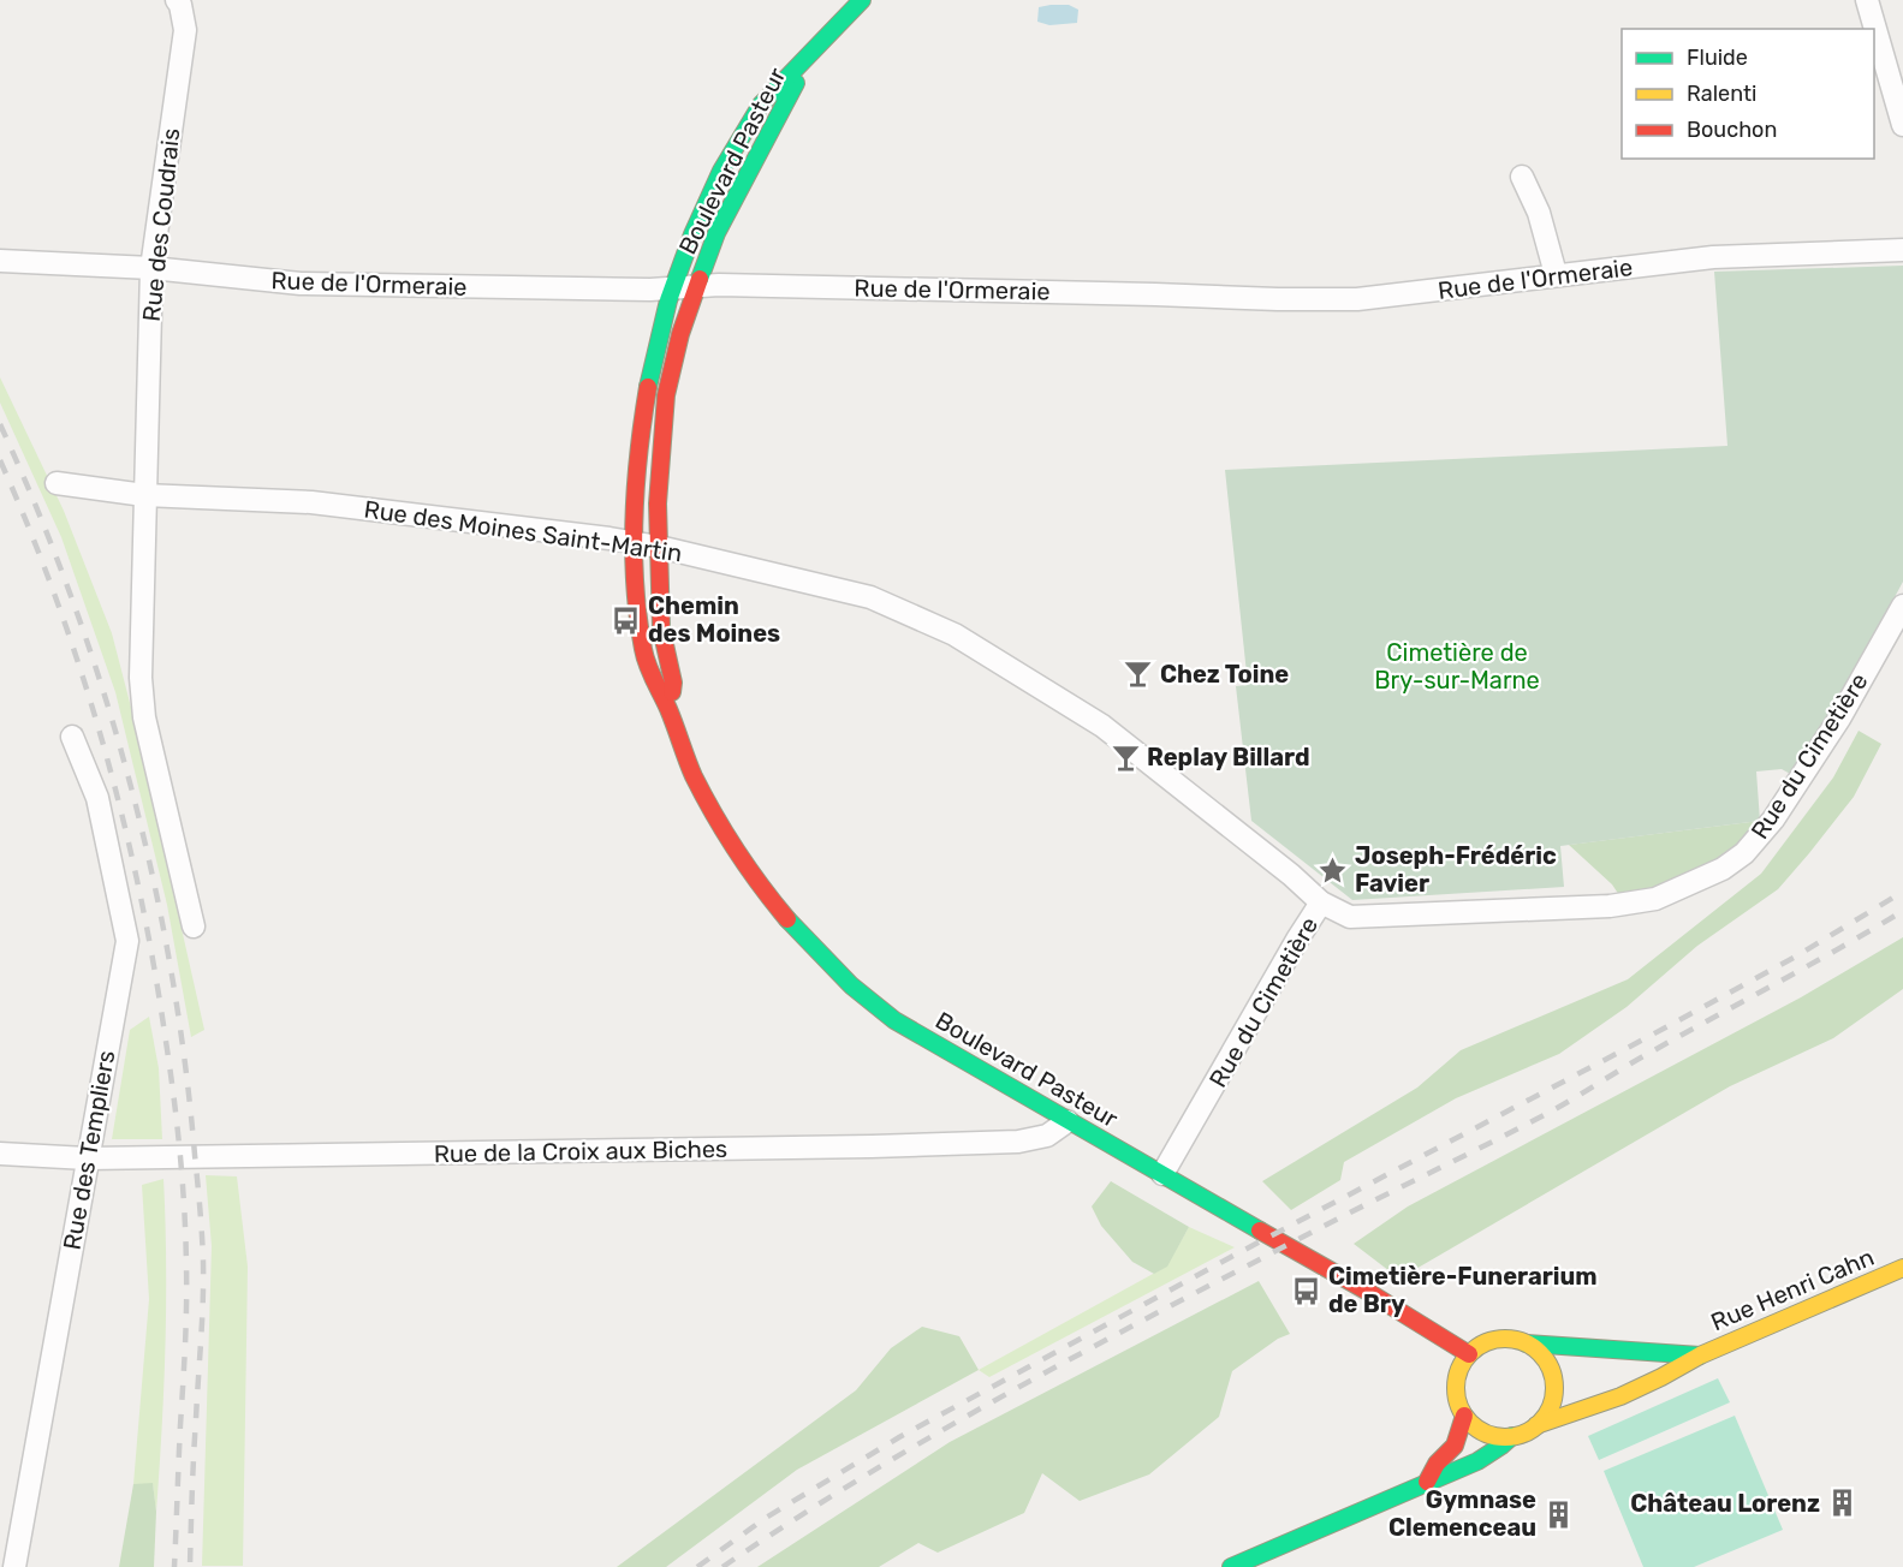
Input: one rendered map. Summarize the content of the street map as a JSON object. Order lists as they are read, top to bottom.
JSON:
{
  "streets": {
    "main road": ["Boulevard Pasteur", "Rue Henri Cahn"],
    "street": [
      "Rue des Coudrais",
      "Rue de l'Ormeraie",
      "Rue des Moines Saint-Martin",
      "Rue du Cimetière",
      "Rue des Templiers",
      "Rue de la Croix aux Biches"
    ]
  },
  "crossings": [
    ["Boulevard Pasteur", "Rue de l'Ormeraie"],
    ["Boulevard Pasteur", "Rue des Moines Saint-Martin"],
    ["Boulevard Pasteur", "Rue du Cimetière"],
    ["Boulevard Pasteur", "Rue de la Croix aux Biches"],
    ["Boulevard Pasteur", "Rue Henri Cahn"],
    ["Rue des Coudrais", "Rue de l'Ormeraie"],
    ["Rue des Coudrais", "Rue des Moines Saint-Martin"],
    ["Rue des Moines Saint-Martin", "Rue du Cimetière"],
    ["Rue des Templiers", "Rue de la Croix aux Biches"]
  ],
  "parks": ["Cimetière de Bry-sur-Marne"],
  "places": {
    "bus stop": ["Chemin des Moines", "Cimetière-Funerarium de Bry"],
    "bar": ["Chez Toine", "Replay Billard"],
    "place": ["Joseph-Frédéric Favier"],
    "building": ["Château Lorenz", "Gymnase Clemenceau"]
  },
  "legend": ["Fluide", "Ralenti", "Bouchon"]
}
